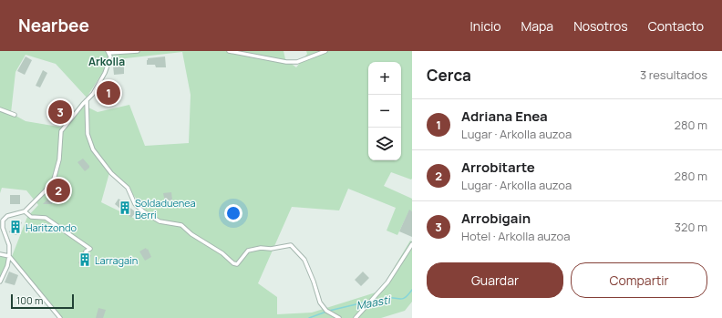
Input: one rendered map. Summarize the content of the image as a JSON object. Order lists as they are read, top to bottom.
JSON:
{
  "districts": ["Arkolla"],
  "water": ["Maasti"],
  "places": {
    "building": ["Soldaduenea Berri", "Haritzondo", "Larragain"]
  },
  "scale_bar": "100 m",
  "page": {
    "header": "Nearbee",
    "nav": [
      "Inicio",
      "Mapa",
      "Nosotros",
      "Contacto"
    ],
    "heading": ["Cerca", "3 resultados"],
    "map_buttons": ["+", "−"],
    "pins": ["1", "3", "2"],
    "list": [
      {
        "mark": "1",
        "name": "Adriana Enea",
        "note": "Lugar · Arkolla auzoa",
        "value": "280 m"
      },
      {
        "mark": "2",
        "name": "Arrobitarte",
        "note": "Lugar · Arkolla auzoa",
        "value": "280 m"
      },
      {
        "mark": "3",
        "name": "Arrobigain",
        "note": "Hotel · Arkolla auzoa",
        "value": "320 m"
      }
    ],
    "buttons": ["Guardar", "Compartir"],
    "scale": "100 m"
  }
}
